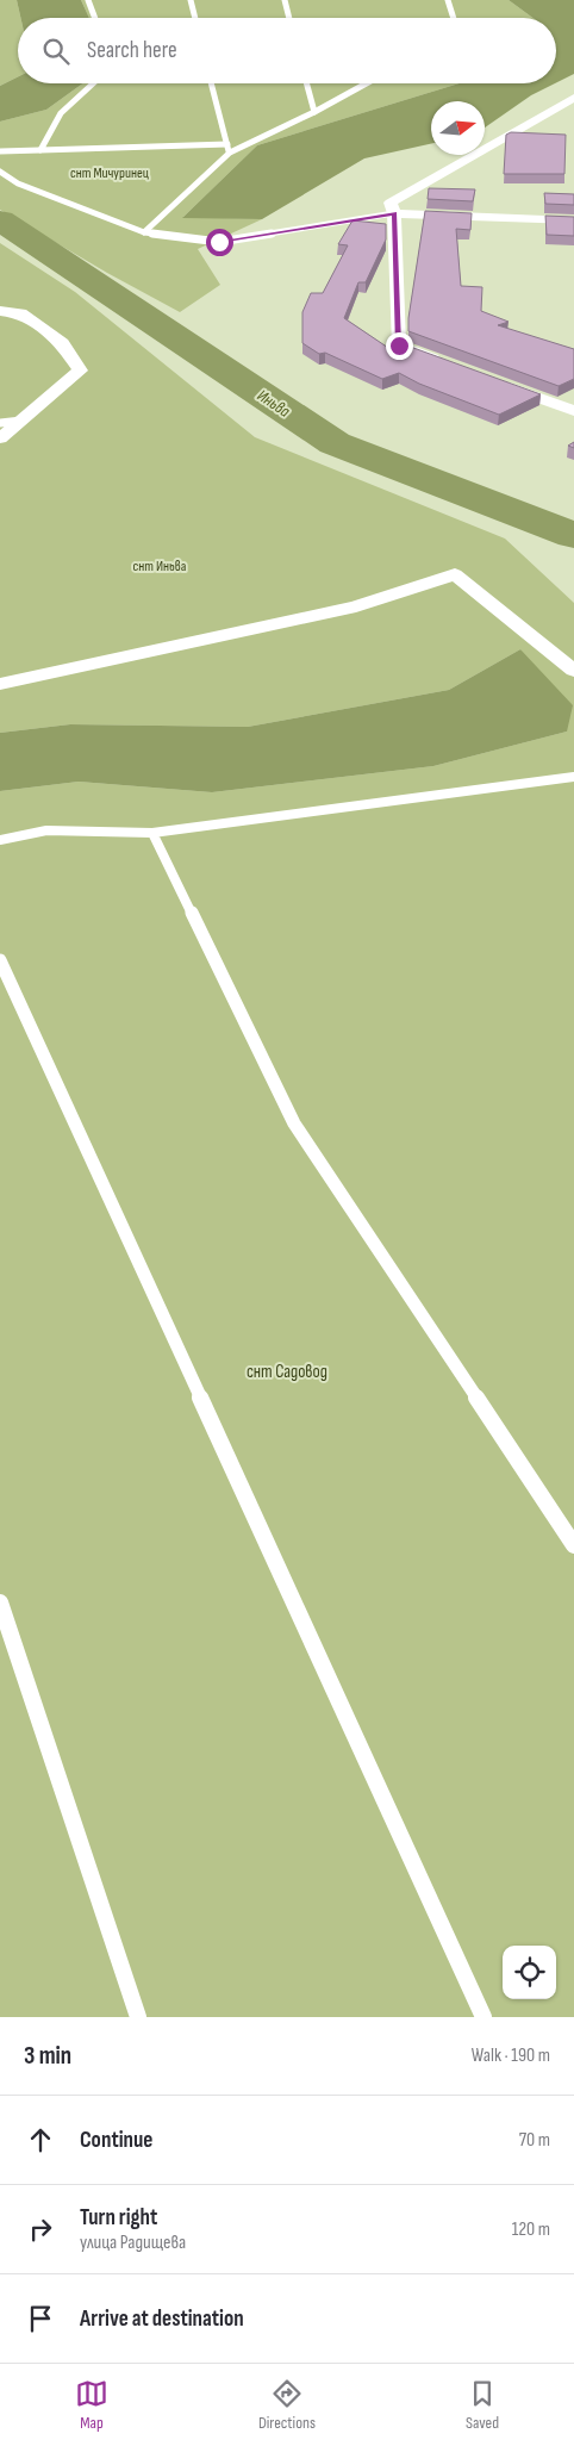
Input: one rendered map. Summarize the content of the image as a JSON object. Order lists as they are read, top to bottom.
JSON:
{
  "water": ["Иньва"],
  "parks": ["снт Мичуринец", "снт Иньва", "снт Садовод"],
  "north": "right",
  "page": {
    "search": "Search here",
    "heading": ["3 min", "Walk · 190 m"],
    "list": [
      ["Continue", "70 m"],
      ["Turn right", "улица Радищева", "120 m"],
      "Arrive at destination"
    ],
    "nav": ["Map", "Directions", "Saved"]
  }
}
